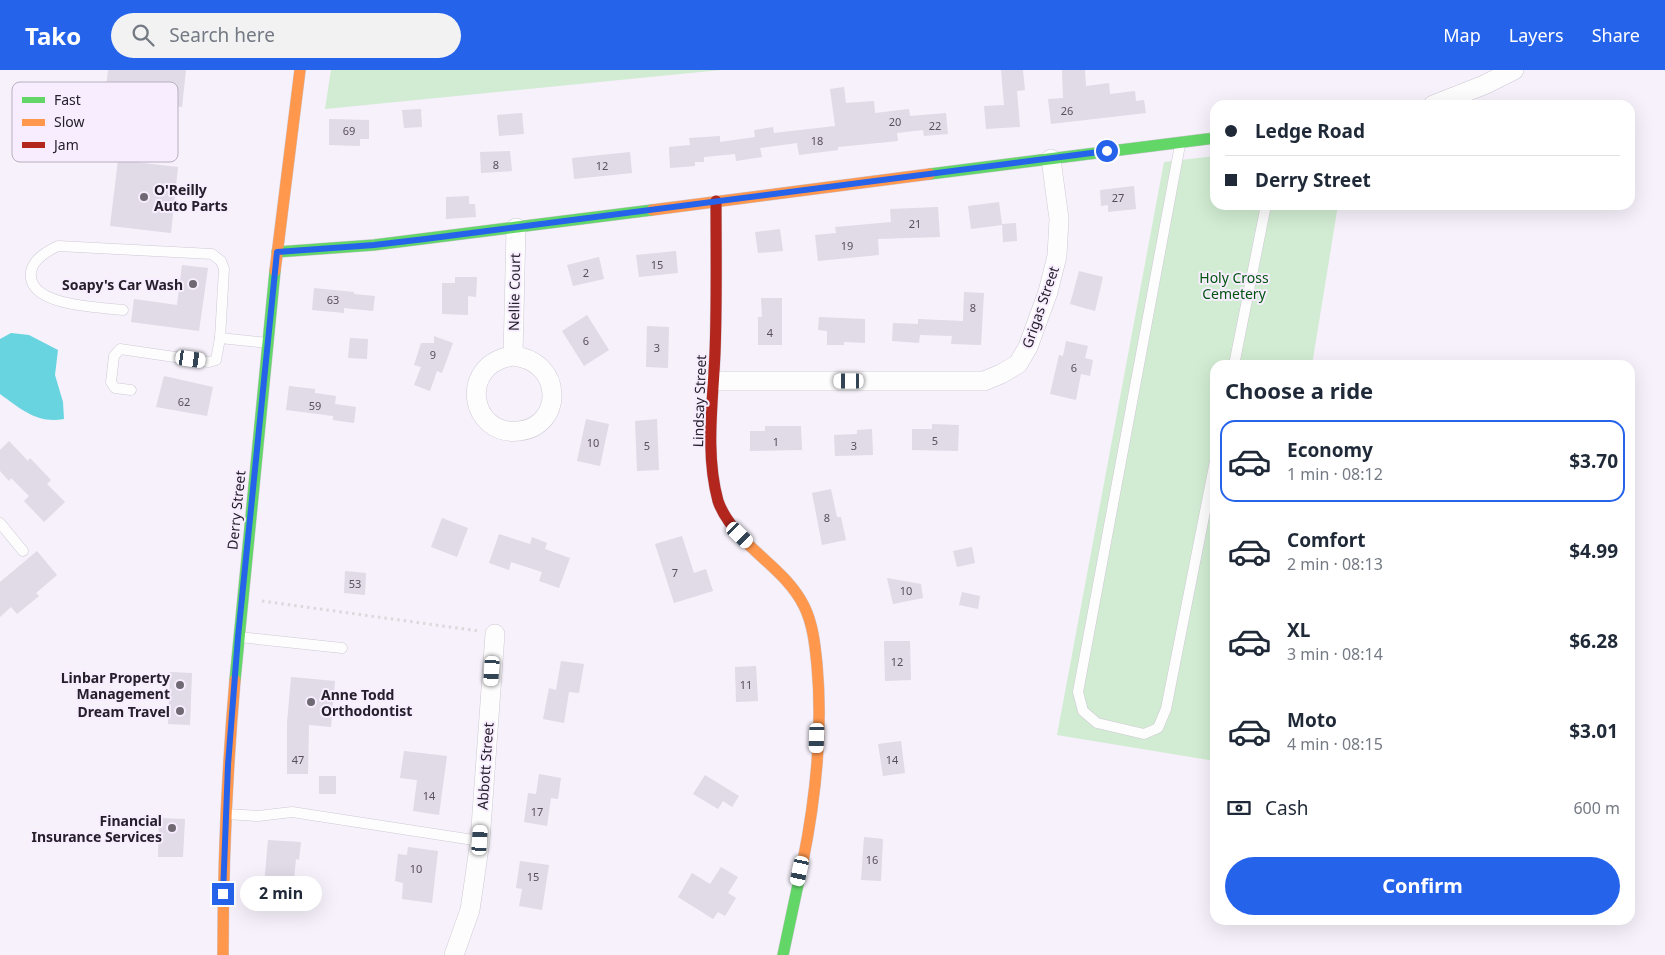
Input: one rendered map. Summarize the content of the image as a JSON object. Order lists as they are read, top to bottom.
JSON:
{
  "streets": {
    "street": [
      "Nellie Court",
      "Grigas Street",
      "Lindsay Street",
      "Derry Street",
      "Abbott Street"
    ]
  },
  "crossings": [
    ["Grigas Street", "Lindsay Street"]
  ],
  "parks": ["Holy Cross Cemetery"],
  "places": [
    "O'Reilly Auto Parts",
    "Soapy's Car Wash",
    "Linbar Property Management",
    "Anne Todd Orthodontist",
    "Dream Travel",
    "Financial Insurance Services"
  ],
  "house_numbers": [
    "26",
    "20",
    "22",
    "69",
    "18",
    "8",
    "12",
    "27",
    "21",
    "19",
    "15",
    "2",
    "63",
    "8",
    "4",
    "6",
    "3",
    "9",
    "6",
    "62",
    "59",
    "5",
    "1",
    "10",
    "5",
    "3",
    "8",
    "7",
    "53",
    "10",
    "12",
    "11",
    "47",
    "14",
    "14",
    "17",
    "16",
    "10",
    "15"
  ],
  "legend": ["Fast", "Slow", "Jam"],
  "page": {
    "header": "Tako",
    "search": "Search here",
    "nav": ["Map", "Layers", "Share"],
    "banner": ["Ledge Road", "Derry Street"],
    "heading": "Choose a ride",
    "list": [
      {
        "name": "Economy",
        "note": "1 min · 08:12",
        "value": "$3.70"
      },
      {
        "name": "Comfort",
        "note": "2 min · 08:13",
        "value": "$4.99"
      },
      {
        "name": "XL",
        "note": "3 min · 08:14",
        "value": "$6.28"
      },
      {
        "name": "Moto",
        "note": "4 min · 08:15",
        "value": "$3.01"
      }
    ],
    "pay": ["Cash", "600 m"],
    "buttons": "Confirm",
    "bubble": "2 min"
  }
}
